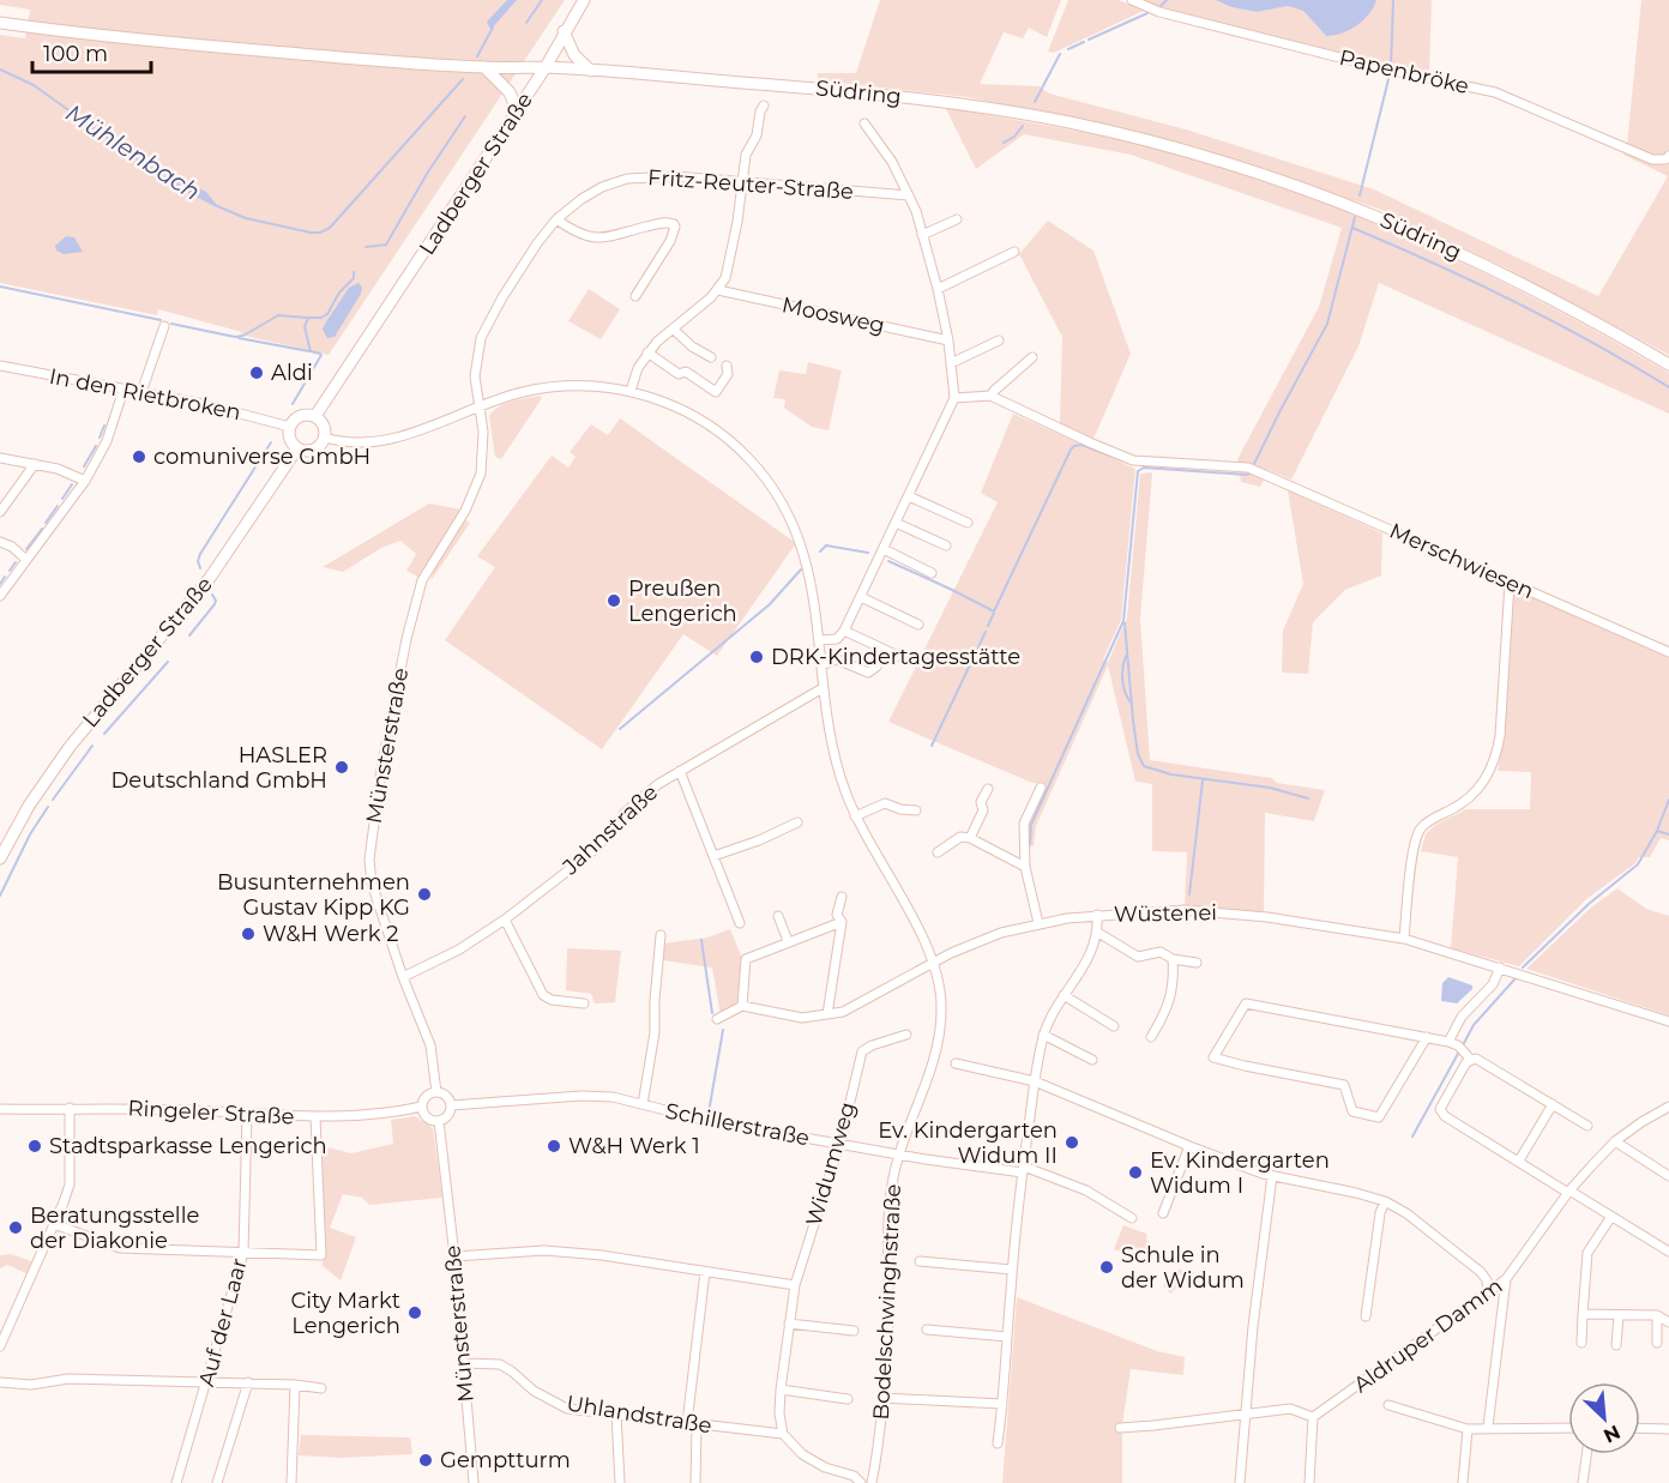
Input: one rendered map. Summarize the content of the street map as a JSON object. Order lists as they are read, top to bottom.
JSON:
{
  "streets": {
    "main road": ["Südring", "Ladberger Straße"],
    "street": [
      "Papenbröke",
      "Fritz-Reuter-Straße",
      "Moosweg",
      "In den Rietbroken",
      "Merschwiesen",
      "Münsterstraße",
      "Jahnstraße",
      "Wüstenei",
      "Ringeler Straße",
      "Schillerstraße",
      "Widumweg",
      "Bodelschwinghstraße",
      "Auf der Laar",
      "Aldruper Damm",
      "Uhlandstraße"
    ]
  },
  "crossings": [
    ["Südring", "Ladberger Straße"],
    ["Ladberger Straße", "In den Rietbroken"],
    ["Ladberger Straße", "Bodelschwinghstraße"],
    ["Fritz-Reuter-Straße", "Münsterstraße"],
    ["Fritz-Reuter-Straße", "Bodelschwinghstraße"],
    ["In den Rietbroken", "Bodelschwinghstraße"],
    ["Münsterstraße", "Jahnstraße"],
    ["Münsterstraße", "Ringeler Straße"],
    ["Münsterstraße", "Schillerstraße"],
    ["Münsterstraße", "Bodelschwinghstraße"],
    ["Münsterstraße", "Uhlandstraße"],
    ["Jahnstraße", "Bodelschwinghstraße"],
    ["Wüstenei", "Bodelschwinghstraße"],
    ["Ringeler Straße", "Schillerstraße"],
    ["Ringeler Straße", "Auf der Laar"],
    ["Schillerstraße", "Widumweg"],
    ["Schillerstraße", "Bodelschwinghstraße"],
    ["Widumweg", "Uhlandstraße"]
  ],
  "water": ["Mühlenbach"],
  "places": [
    "Aldi",
    "comuniverse GmbH",
    "Preußen Lengerich",
    "DRK-Kindertagesstätte",
    "HASLER Deutschland GmbH",
    "Busunternehmen Gustav Kipp KG",
    "W&H Werk 2",
    "Ev. Kindergarten Widum II",
    "Stadtsparkasse Lengerich",
    "W&H Werk 1",
    "Ev. Kindergarten Widum I",
    "Beratungsstelle der Diakonie",
    "Schule in der Widum",
    "City Markt Lengerich",
    "Gemptturm"
  ],
  "scale_bar": "100 m",
  "north": "bottom right"
}
